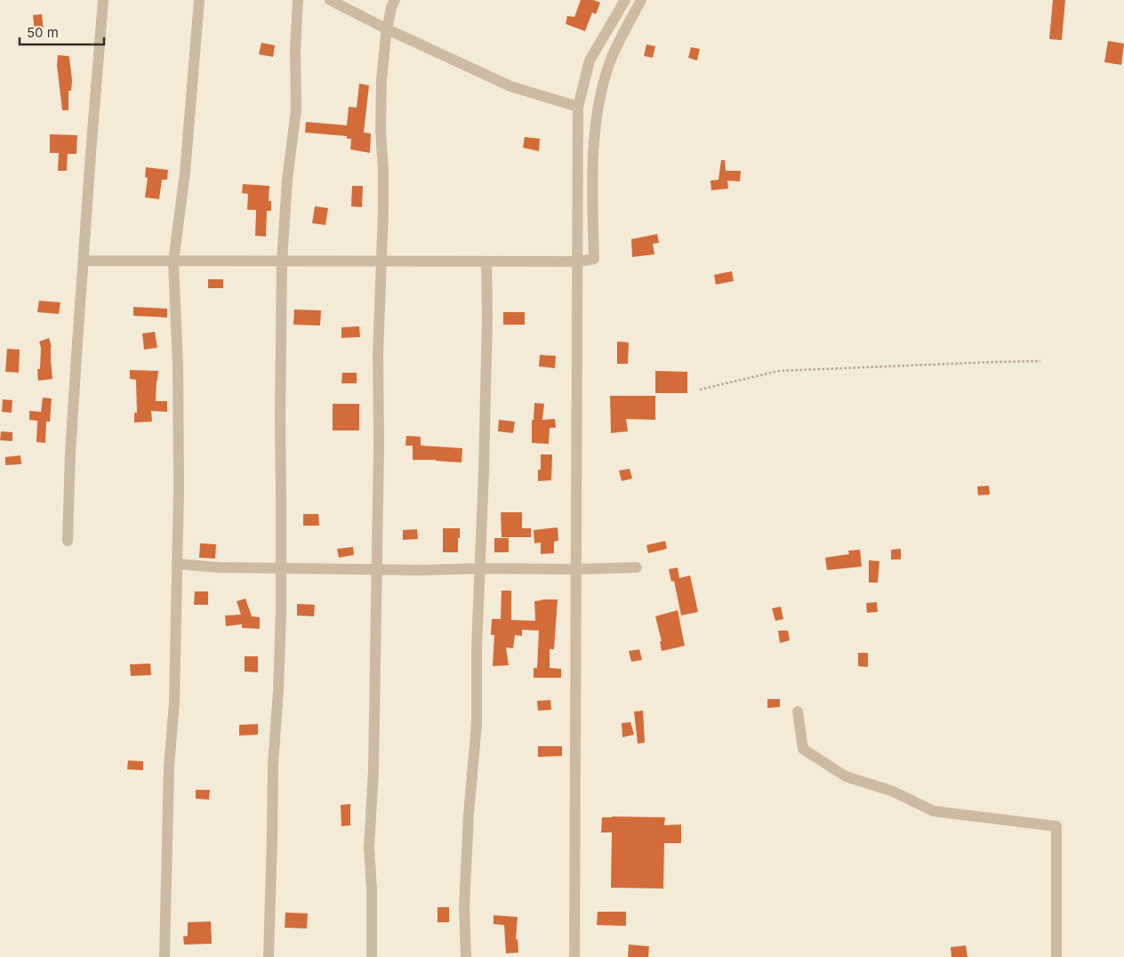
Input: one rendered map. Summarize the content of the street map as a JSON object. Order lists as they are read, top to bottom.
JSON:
{
  "scale_bar": "50 m"
}
